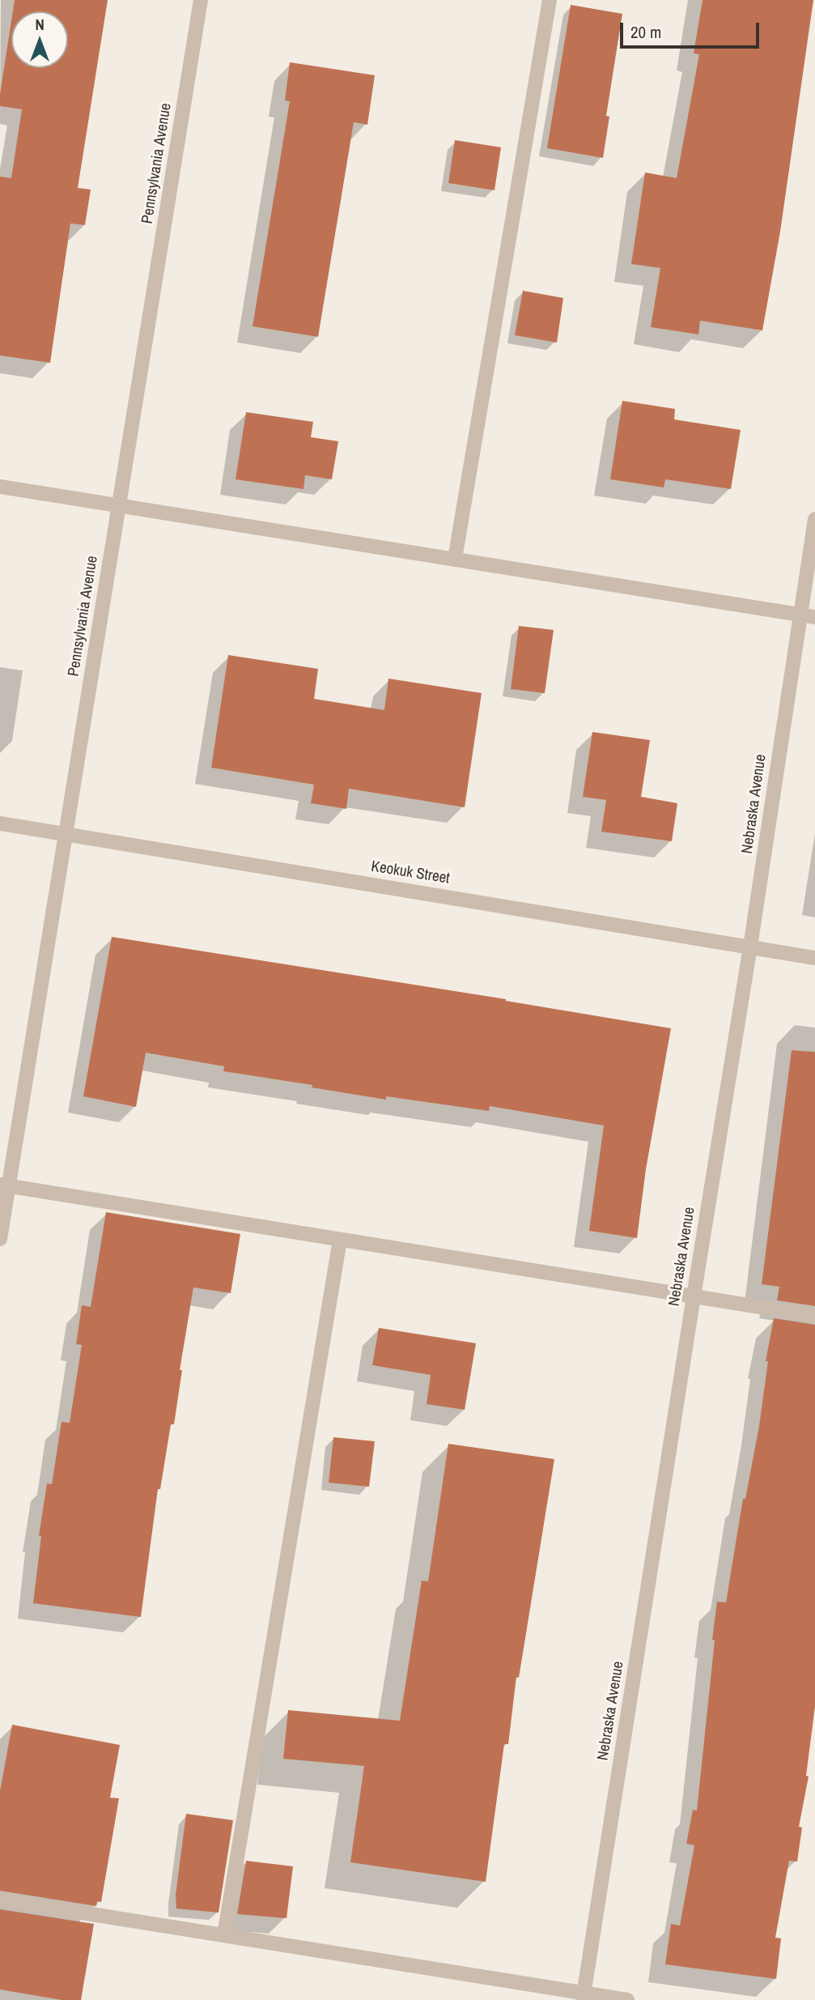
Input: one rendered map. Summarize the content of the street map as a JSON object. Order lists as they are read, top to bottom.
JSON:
{
  "streets": {
    "street": ["Pennsylvania Avenue", "Nebraska Avenue", "Keokuk Street"]
  },
  "crossings": [
    ["Pennsylvania Avenue", "Keokuk Street"],
    ["Nebraska Avenue", "Keokuk Street"]
  ],
  "scale_bar": "20 m",
  "north": "top"
}
